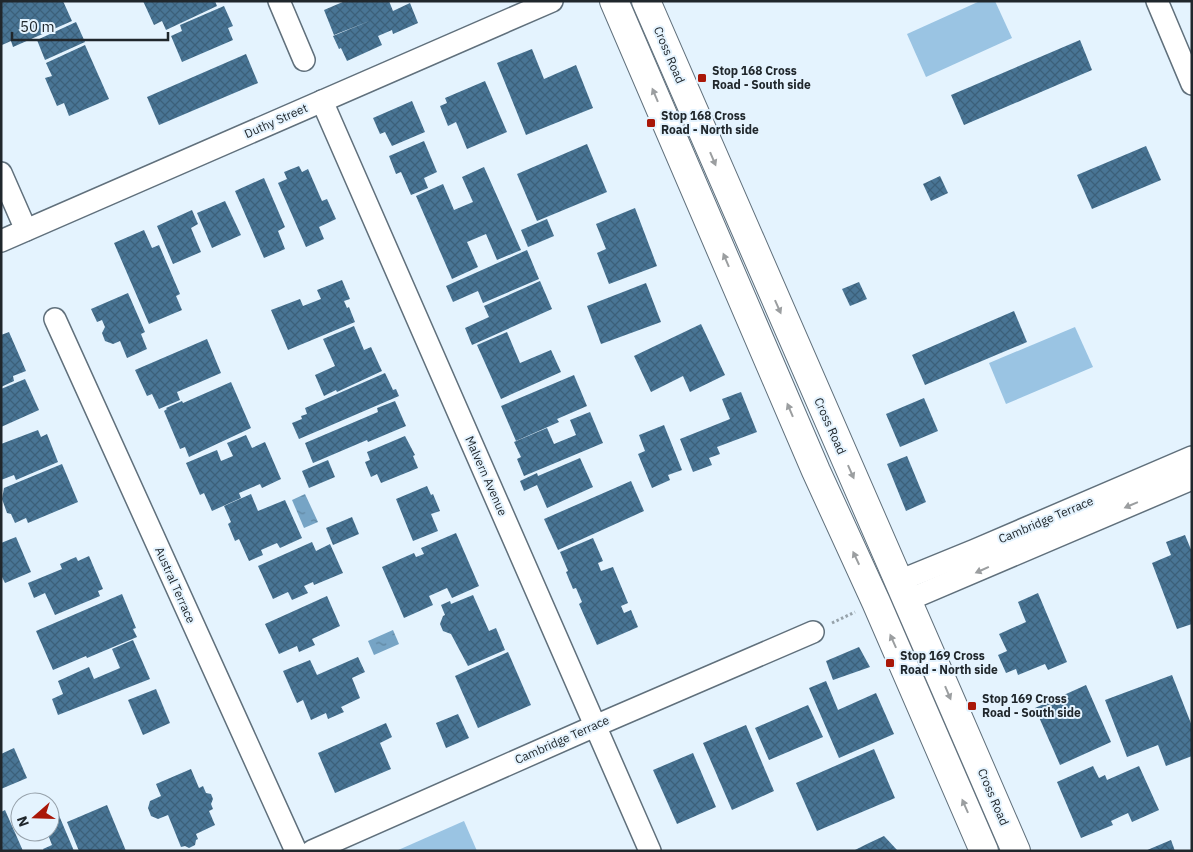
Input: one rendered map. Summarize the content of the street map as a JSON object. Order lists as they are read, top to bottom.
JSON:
{
  "streets": {
    "highway": ["Cross Road"],
    "street": [
      "Duthy Street",
      "Malvern Avenue",
      "Cambridge Terrace",
      "Austral Terrace"
    ]
  },
  "crossings": [
    ["Cross Road", "Cambridge Terrace"],
    ["Duthy Street", "Malvern Avenue"],
    ["Malvern Avenue", "Cambridge Terrace"]
  ],
  "places": {
    "transit": [
      "Stop 168 Cross Road - South side",
      "Stop 168 Cross Road - North side",
      "Stop 169 Cross Road - North side",
      "Stop 169 Cross Road - South side"
    ]
  },
  "scale_bar": "50 m",
  "north": "left"
}
